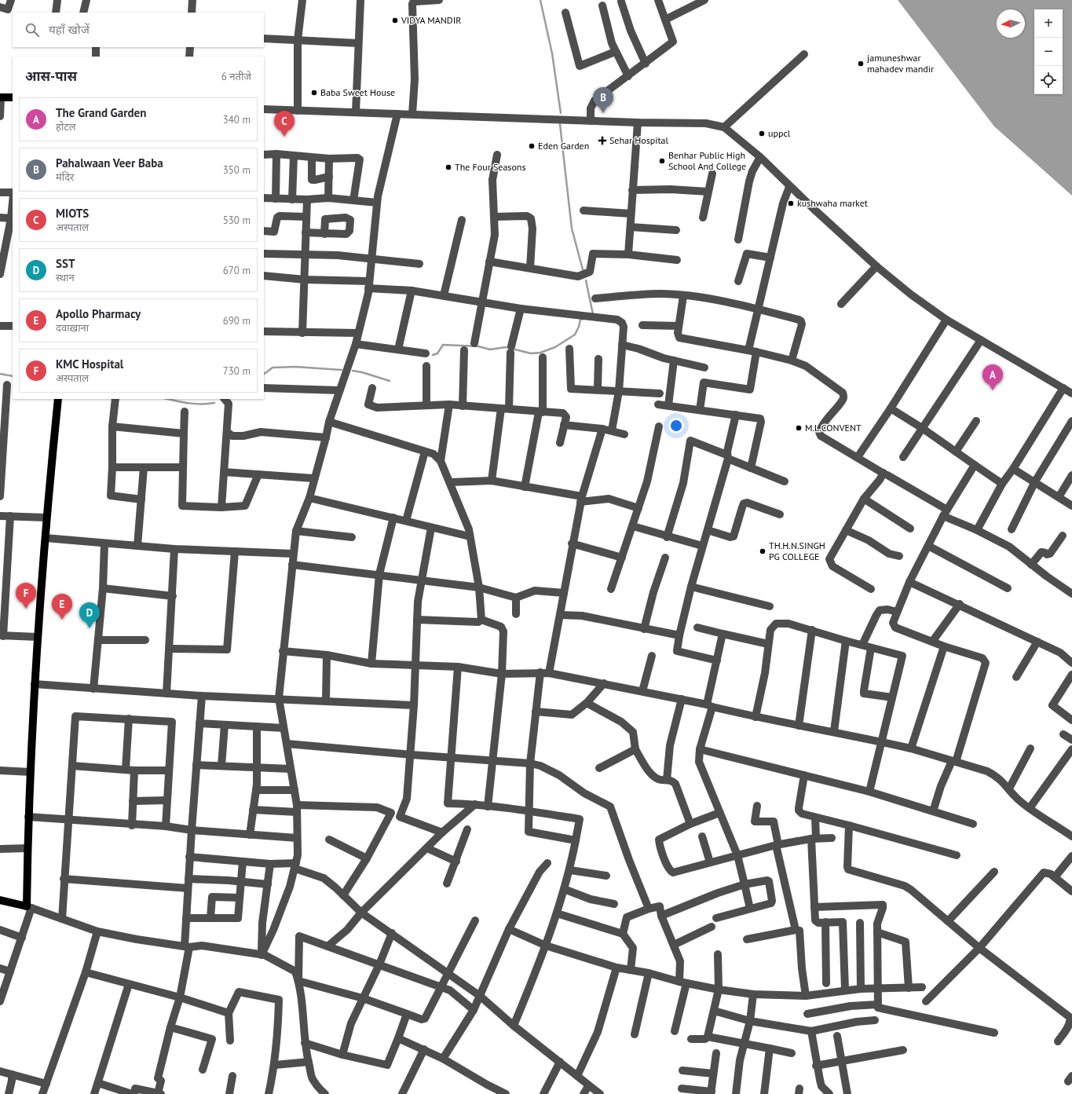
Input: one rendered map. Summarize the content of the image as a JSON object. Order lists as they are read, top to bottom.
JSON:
{
  "places": {
    "other": [
      "VIDYA MANDIR",
      "jamuneshwar mahadev mandir",
      "Baba Sweet House",
      "uppcl",
      "Eden Garden",
      "Benhar Public High School And College",
      "The Four Seasons",
      "kushwaha market",
      "M.L.CONVENT",
      "TH.H.N.SINGH PG COLLEGE"
    ],
    "health": ["Sehar Hospital"]
  },
  "north": "left",
  "page": {
    "map_buttons": ["+", "−"],
    "search": "यहाँ खोजें",
    "heading": ["आस-पास", "6 नतीजे"],
    "pins": [
      "B",
      "C",
      "A",
      "F",
      "E",
      "D"
    ],
    "list": [
      {
        "mark": "A",
        "name": "The Grand Garden",
        "note": "होटल",
        "value": "340 m"
      },
      {
        "mark": "B",
        "name": "Pahalwaan Veer Baba",
        "note": "मंदिर",
        "value": "350 m"
      },
      {
        "mark": "C",
        "name": "MIOTS",
        "note": "अस्पताल",
        "value": "530 m"
      },
      {
        "mark": "D",
        "name": "SST",
        "note": "स्थान",
        "value": "670 m"
      },
      {
        "mark": "E",
        "name": "Apollo Pharmacy",
        "note": "दवाख़ाना",
        "value": "690 m"
      },
      {
        "mark": "F",
        "name": "KMC Hospital",
        "note": "अस्पताल",
        "value": "730 m"
      }
    ]
  }
}
